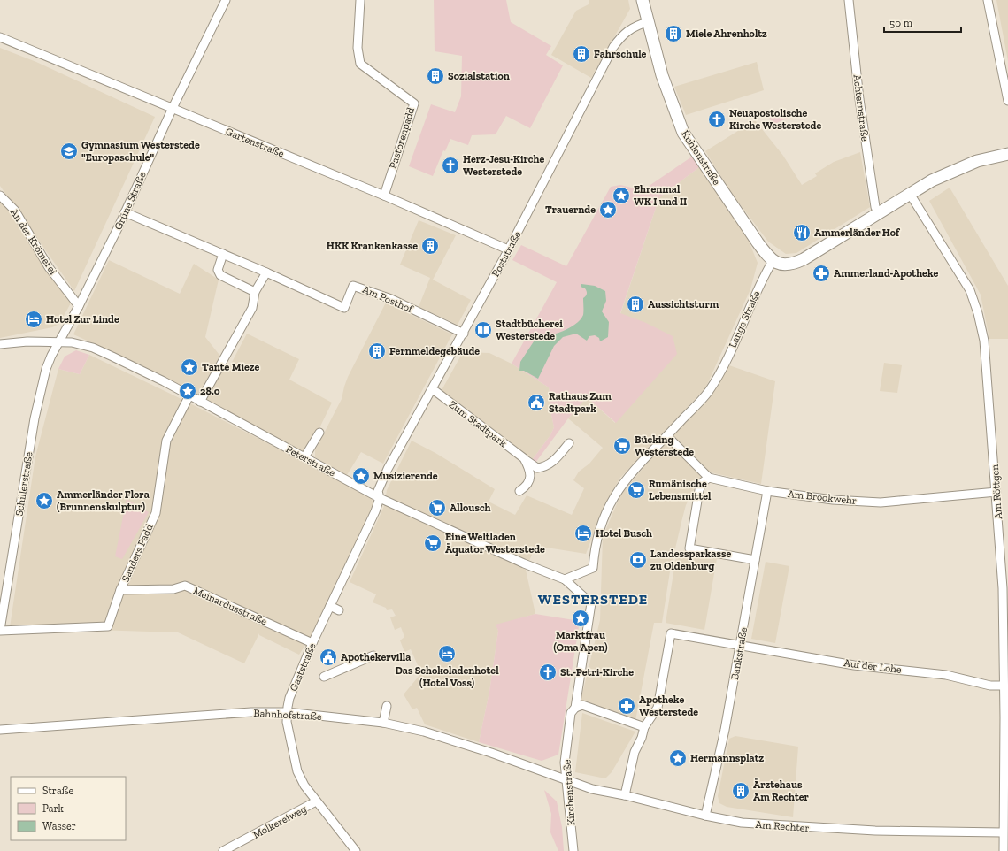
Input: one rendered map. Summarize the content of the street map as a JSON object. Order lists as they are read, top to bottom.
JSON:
{
  "streets": {
    "street": [
      "Achternstraße",
      "Pastorenpadd",
      "Gartenstraße",
      "Kuhlenstraße",
      "Grüne Straße",
      "An der Krömerei",
      "Poststraße",
      "Am Posthof",
      "Lange Straße",
      "Zum Stadtpark",
      "Peterstraße",
      "Schillerstraße",
      "Am Röttgen",
      "Am Brookwehr",
      "Sanders Padd",
      "Meinardusstraße",
      "Bankstraße",
      "Auf der Lohe",
      "Gaststraße",
      "Bahnhofstraße",
      "Kirchenstraße",
      "Molkereiweg",
      "Am Rechter"
    ]
  },
  "crossings": [
    ["Pastorenpadd", "Gartenstraße"],
    ["Gartenstraße", "Grüne Straße"],
    ["Gartenstraße", "Poststraße"],
    ["Kuhlenstraße", "Poststraße"],
    ["Kuhlenstraße", "Lange Straße"],
    ["Grüne Straße", "An der Krömerei"],
    ["Grüne Straße", "Am Posthof"],
    ["Grüne Straße", "Peterstraße"],
    ["Grüne Straße", "Schillerstraße"],
    ["Poststraße", "Am Posthof"],
    ["Poststraße", "Zum Stadtpark"],
    ["Poststraße", "Peterstraße"],
    ["Poststraße", "Gaststraße"],
    ["Lange Straße", "Peterstraße"],
    ["Lange Straße", "Kirchenstraße"],
    ["Peterstraße", "Schillerstraße"],
    ["Peterstraße", "Sanders Padd"],
    ["Peterstraße", "Gaststraße"],
    ["Peterstraße", "Kirchenstraße"],
    ["Am Röttgen", "Am Brookwehr"],
    ["Am Röttgen", "Auf der Lohe"],
    ["Am Röttgen", "Am Rechter"],
    ["Am Brookwehr", "Bankstraße"],
    ["Sanders Padd", "Meinardusstraße"],
    ["Meinardusstraße", "Gaststraße"],
    ["Bankstraße", "Auf der Lohe"],
    ["Bankstraße", "Am Rechter"],
    ["Gaststraße", "Bahnhofstraße"],
    ["Gaststraße", "Molkereiweg"],
    ["Bahnhofstraße", "Kirchenstraße"],
    ["Bahnhofstraße", "Am Rechter"],
    ["Kirchenstraße", "Am Rechter"]
  ],
  "districts": ["WESTERSTEDE"],
  "places": {
    "building": [
      "Miele Ahrenholtz",
      "Fahrschule",
      "Sozialstation",
      "HKK Krankenkasse",
      "Aussichtsturm",
      "Fernmeldegebäude",
      "Ärztehaus Am Rechter"
    ],
    "church": ["Neuapostolische Kirche Westerstede", "Herz-Jesu-Kirche Westerstede", "St.-Petri-Kirche"],
    "school or university": ["Gymnasium Westerstede \"Europaschule\""],
    "place": [
      "Ehrenmal WK I und II",
      "Trauernde",
      "Tante Mieze",
      "28.0",
      "Musizierende",
      "Ammerländer Flora (Brunnenskulptur)",
      "Marktfrau (Oma Apen)",
      "Hermannsplatz"
    ],
    "restaurant": ["Ammerländer Hof"],
    "pharmacy": ["Ammerland-Apotheke", "Apotheke Westerstede"],
    "hotel": ["Hotel Zur Linde", "Hotel Busch", "Das Schokoladenhotel (Hotel Voss)"],
    "library": ["Stadtbücherei Westerstede"],
    "public building": ["Rathaus Zum Stadtpark", "Apothekervilla"],
    "supermarket": [
      "Bücking Westerstede",
      "Rumänische Lebensmittel",
      "Allousch",
      "Eine Weltladen Äquator Westerstede"
    ],
    "bank": ["Landessparkasse zu Oldenburg"]
  },
  "legend": ["Straße", "Park", "Wasser"],
  "scale_bar": "50 m"
}
